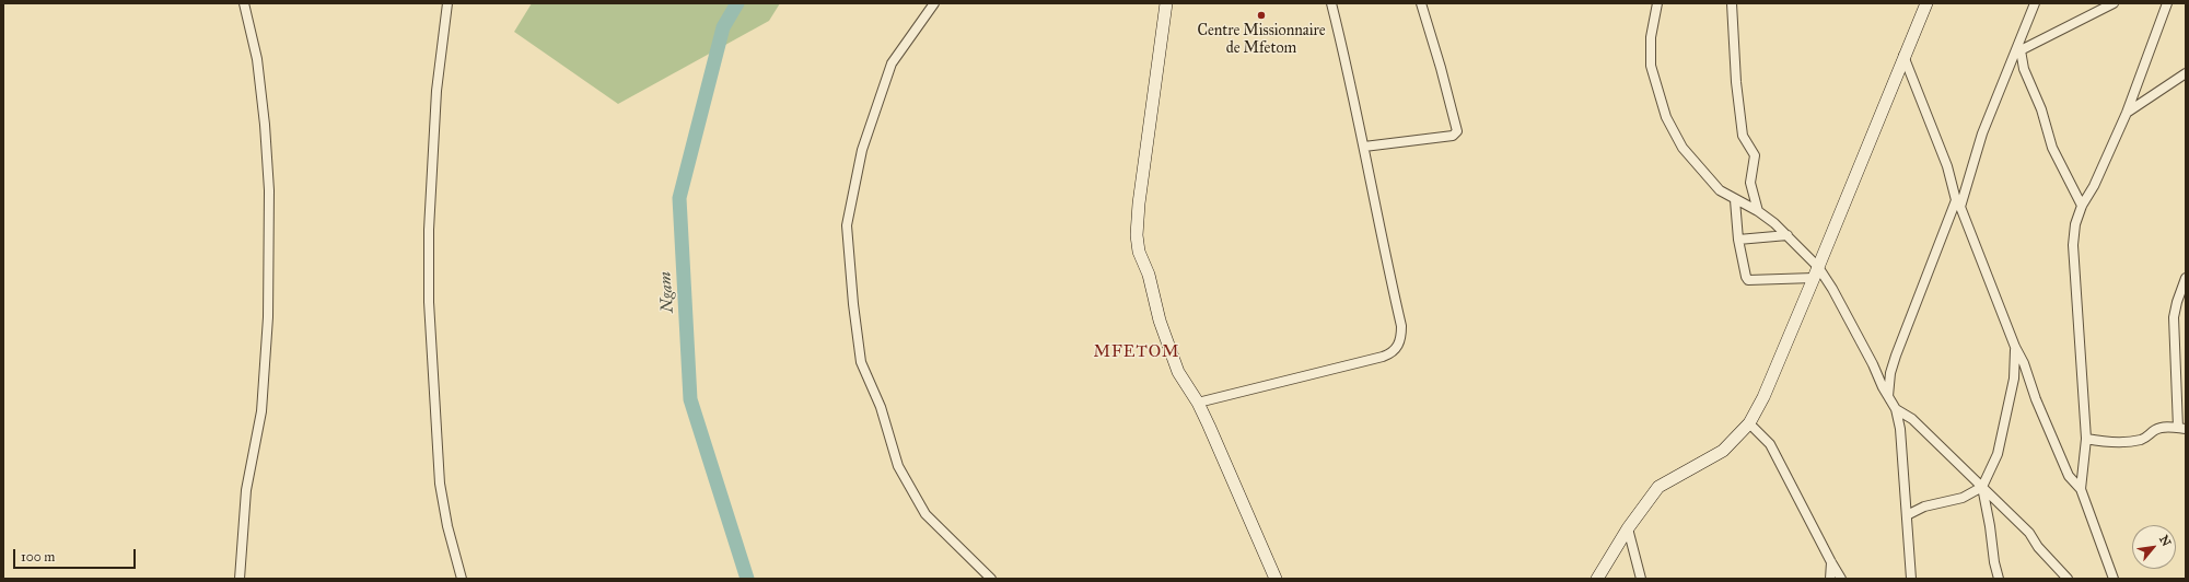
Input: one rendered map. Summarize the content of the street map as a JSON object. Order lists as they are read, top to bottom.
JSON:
{
  "districts": ["MFETOM"],
  "water": ["Ngam"],
  "places": ["Centre Missionnaire de Mfetom"],
  "scale_bar": "100 m",
  "north": "top right"
}
